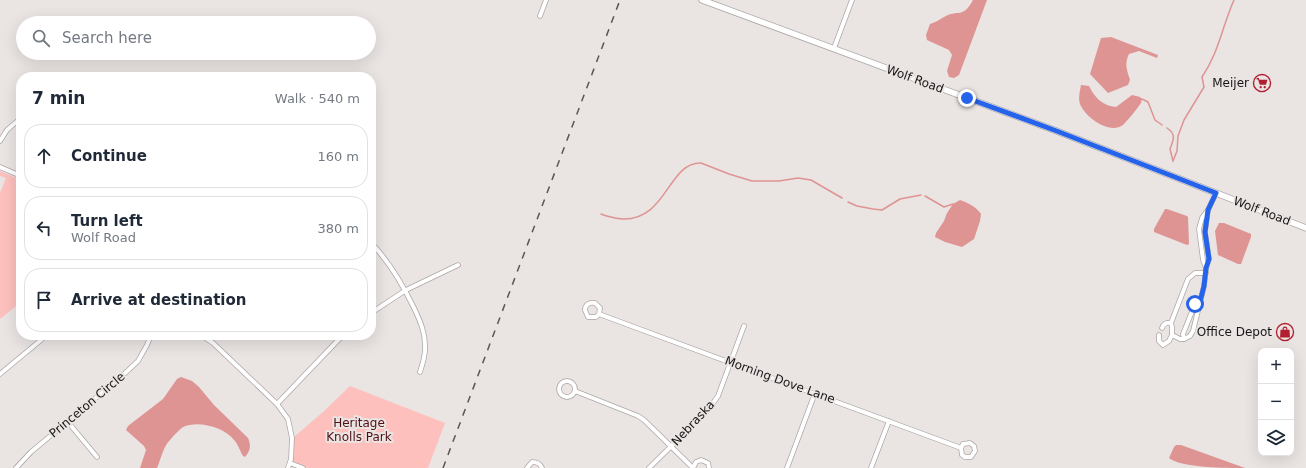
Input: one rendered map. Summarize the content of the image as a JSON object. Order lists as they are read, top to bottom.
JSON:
{
  "streets": {
    "main road": ["Wolf Road"],
    "street": ["Morning Dove Lane", "Princeton Circle", "Nebraska"]
  },
  "crossings": [
    ["Morning Dove Lane", "Nebraska"]
  ],
  "parks": ["Heritage Knolls Park"],
  "places": {
    "supermarket": ["Meijer"],
    "shop": ["Office Depot"]
  },
  "page": {
    "search": "Search here",
    "heading": ["7 min", "Walk · 540 m"],
    "list": [
      ["Continue", "160 m"],
      ["Turn left", "Wolf Road", "380 m"],
      "Arrive at destination"
    ],
    "map_buttons": ["+", "−"]
  }
}
